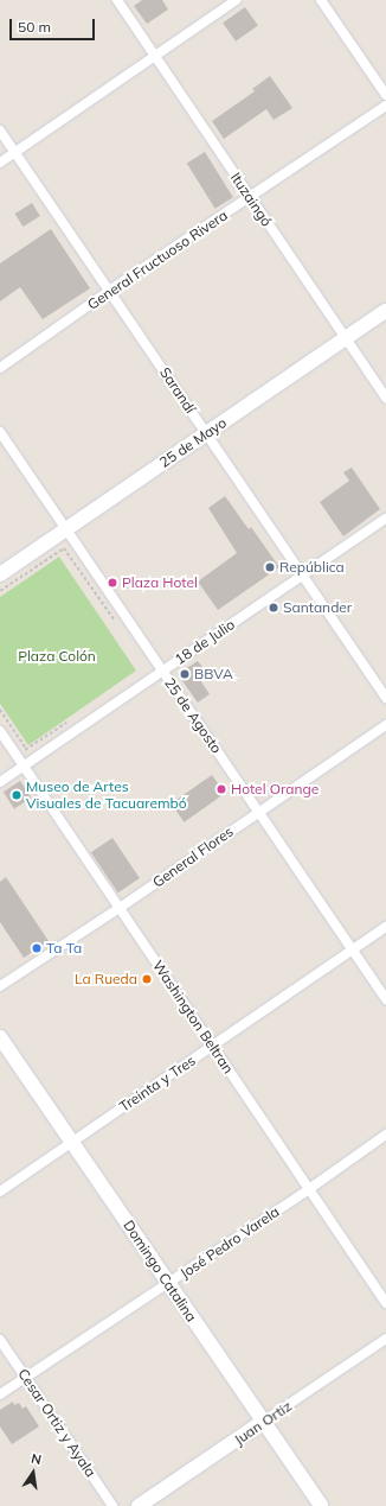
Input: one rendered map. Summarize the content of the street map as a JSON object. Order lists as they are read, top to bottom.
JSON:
{
  "streets": {
    "street": [
      "Ituzaingó",
      "General Fructuoso Rivera",
      "Sarandí",
      "25 de Mayo",
      "18 de Julio",
      "25 de Agosto",
      "General Flores",
      "Washington Beltran",
      "Treinta y Tres",
      "José Pedro Varela",
      "Domingo Catalina",
      "Cesar Ortiz y Ayala",
      "Juan Ortiz"
    ]
  },
  "crossings": [
    ["Ituzaingó", "General Fructuoso Rivera"],
    ["Ituzaingó", "25 de Mayo"],
    ["General Fructuoso Rivera", "Sarandí"],
    ["Sarandí", "25 de Mayo"],
    ["Sarandí", "18 de Julio"],
    ["25 de Mayo", "25 de Agosto"],
    ["18 de Julio", "25 de Agosto"],
    ["18 de Julio", "Washington Beltran"],
    ["25 de Agosto", "General Flores"],
    ["25 de Agosto", "Treinta y Tres"],
    ["General Flores", "Washington Beltran"],
    ["Washington Beltran", "Treinta y Tres"],
    ["Washington Beltran", "José Pedro Varela"],
    ["Treinta y Tres", "Domingo Catalina"],
    ["José Pedro Varela", "Domingo Catalina"],
    ["José Pedro Varela", "Cesar Ortiz y Ayala"],
    ["Domingo Catalina", "Juan Ortiz"]
  ],
  "parks": ["Plaza Colón"],
  "places": [
    "República",
    "Plaza Hotel",
    "Santander",
    "BBVA",
    "Hotel Orange",
    "Museo de Artes Visuales de Tacuarembó",
    "Ta Ta",
    "La Rueda"
  ],
  "scale_bar": "50 m",
  "north": "top"
}
